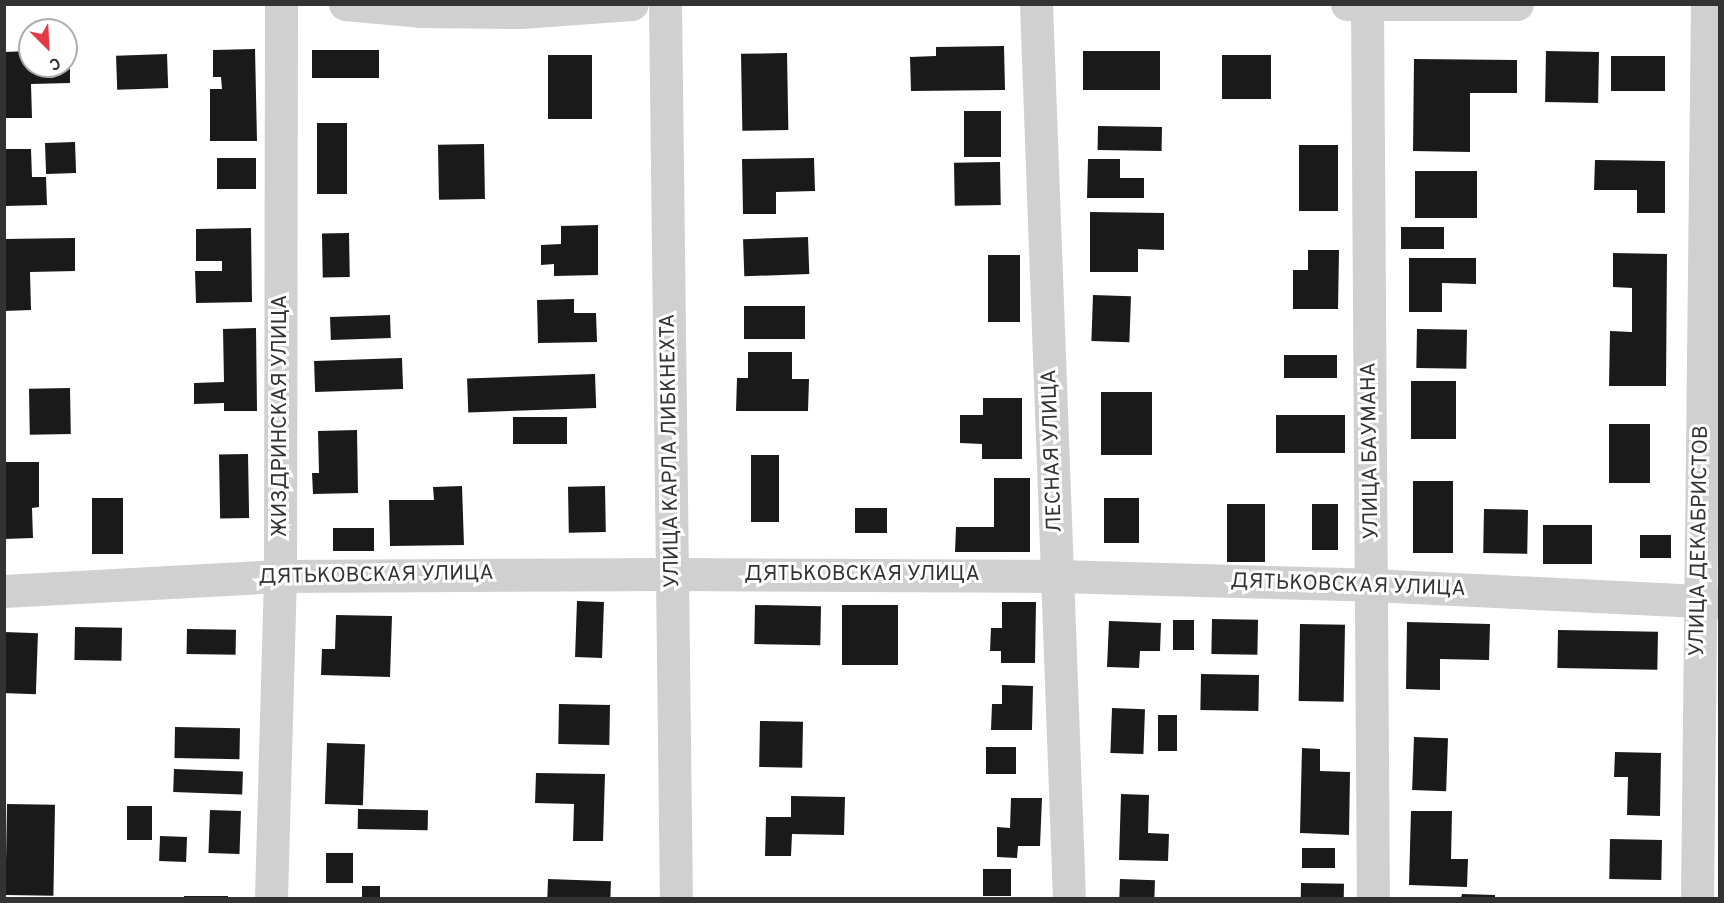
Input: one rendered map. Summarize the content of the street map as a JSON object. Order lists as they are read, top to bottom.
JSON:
{
  "streets": {
    "street": [
      "ЖИЗДРИНСКАЯ УЛИЦА",
      "УЛИЦА КАРЛА ЛИБКНЕХТА",
      "ЛЕСНАЯ УЛИЦА",
      "УЛИЦА БАУМАНА",
      "УЛИЦА ДЕКАБРИСТОВ",
      "ДЯТЬКОВСКАЯ УЛИЦА"
    ]
  },
  "crossings": [
    ["ЖИЗДРИНСКАЯ УЛИЦА", "ДЯТЬКОВСКАЯ УЛИЦА"],
    ["УЛИЦА КАРЛА ЛИБКНЕХТА", "ДЯТЬКОВСКАЯ УЛИЦА"],
    ["ЛЕСНАЯ УЛИЦА", "ДЯТЬКОВСКАЯ УЛИЦА"],
    ["УЛИЦА БАУМАНА", "ДЯТЬКОВСКАЯ УЛИЦА"],
    ["УЛИЦА ДЕКАБРИСТОВ", "ДЯТЬКОВСКАЯ УЛИЦА"]
  ],
  "north": "bottom right"
}
